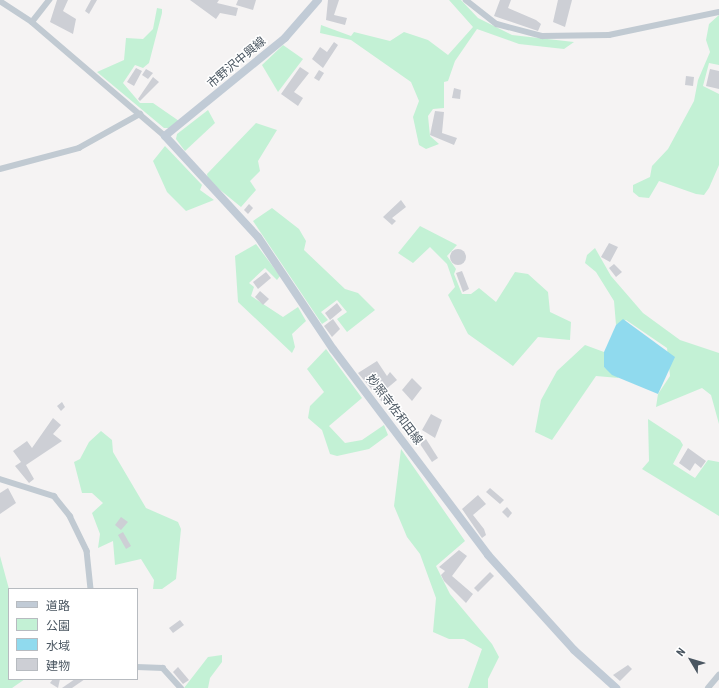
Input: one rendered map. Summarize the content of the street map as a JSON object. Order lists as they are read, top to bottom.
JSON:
{
  "streets": {
    "main road": ["市野沢中興線", "妙照寺佐和田線"]
  },
  "crossings": [
    ["市野沢中興線", "妙照寺佐和田線"]
  ],
  "legend": [
    "道路",
    "公園",
    "水域",
    "建物"
  ],
  "north": "top left"
}
